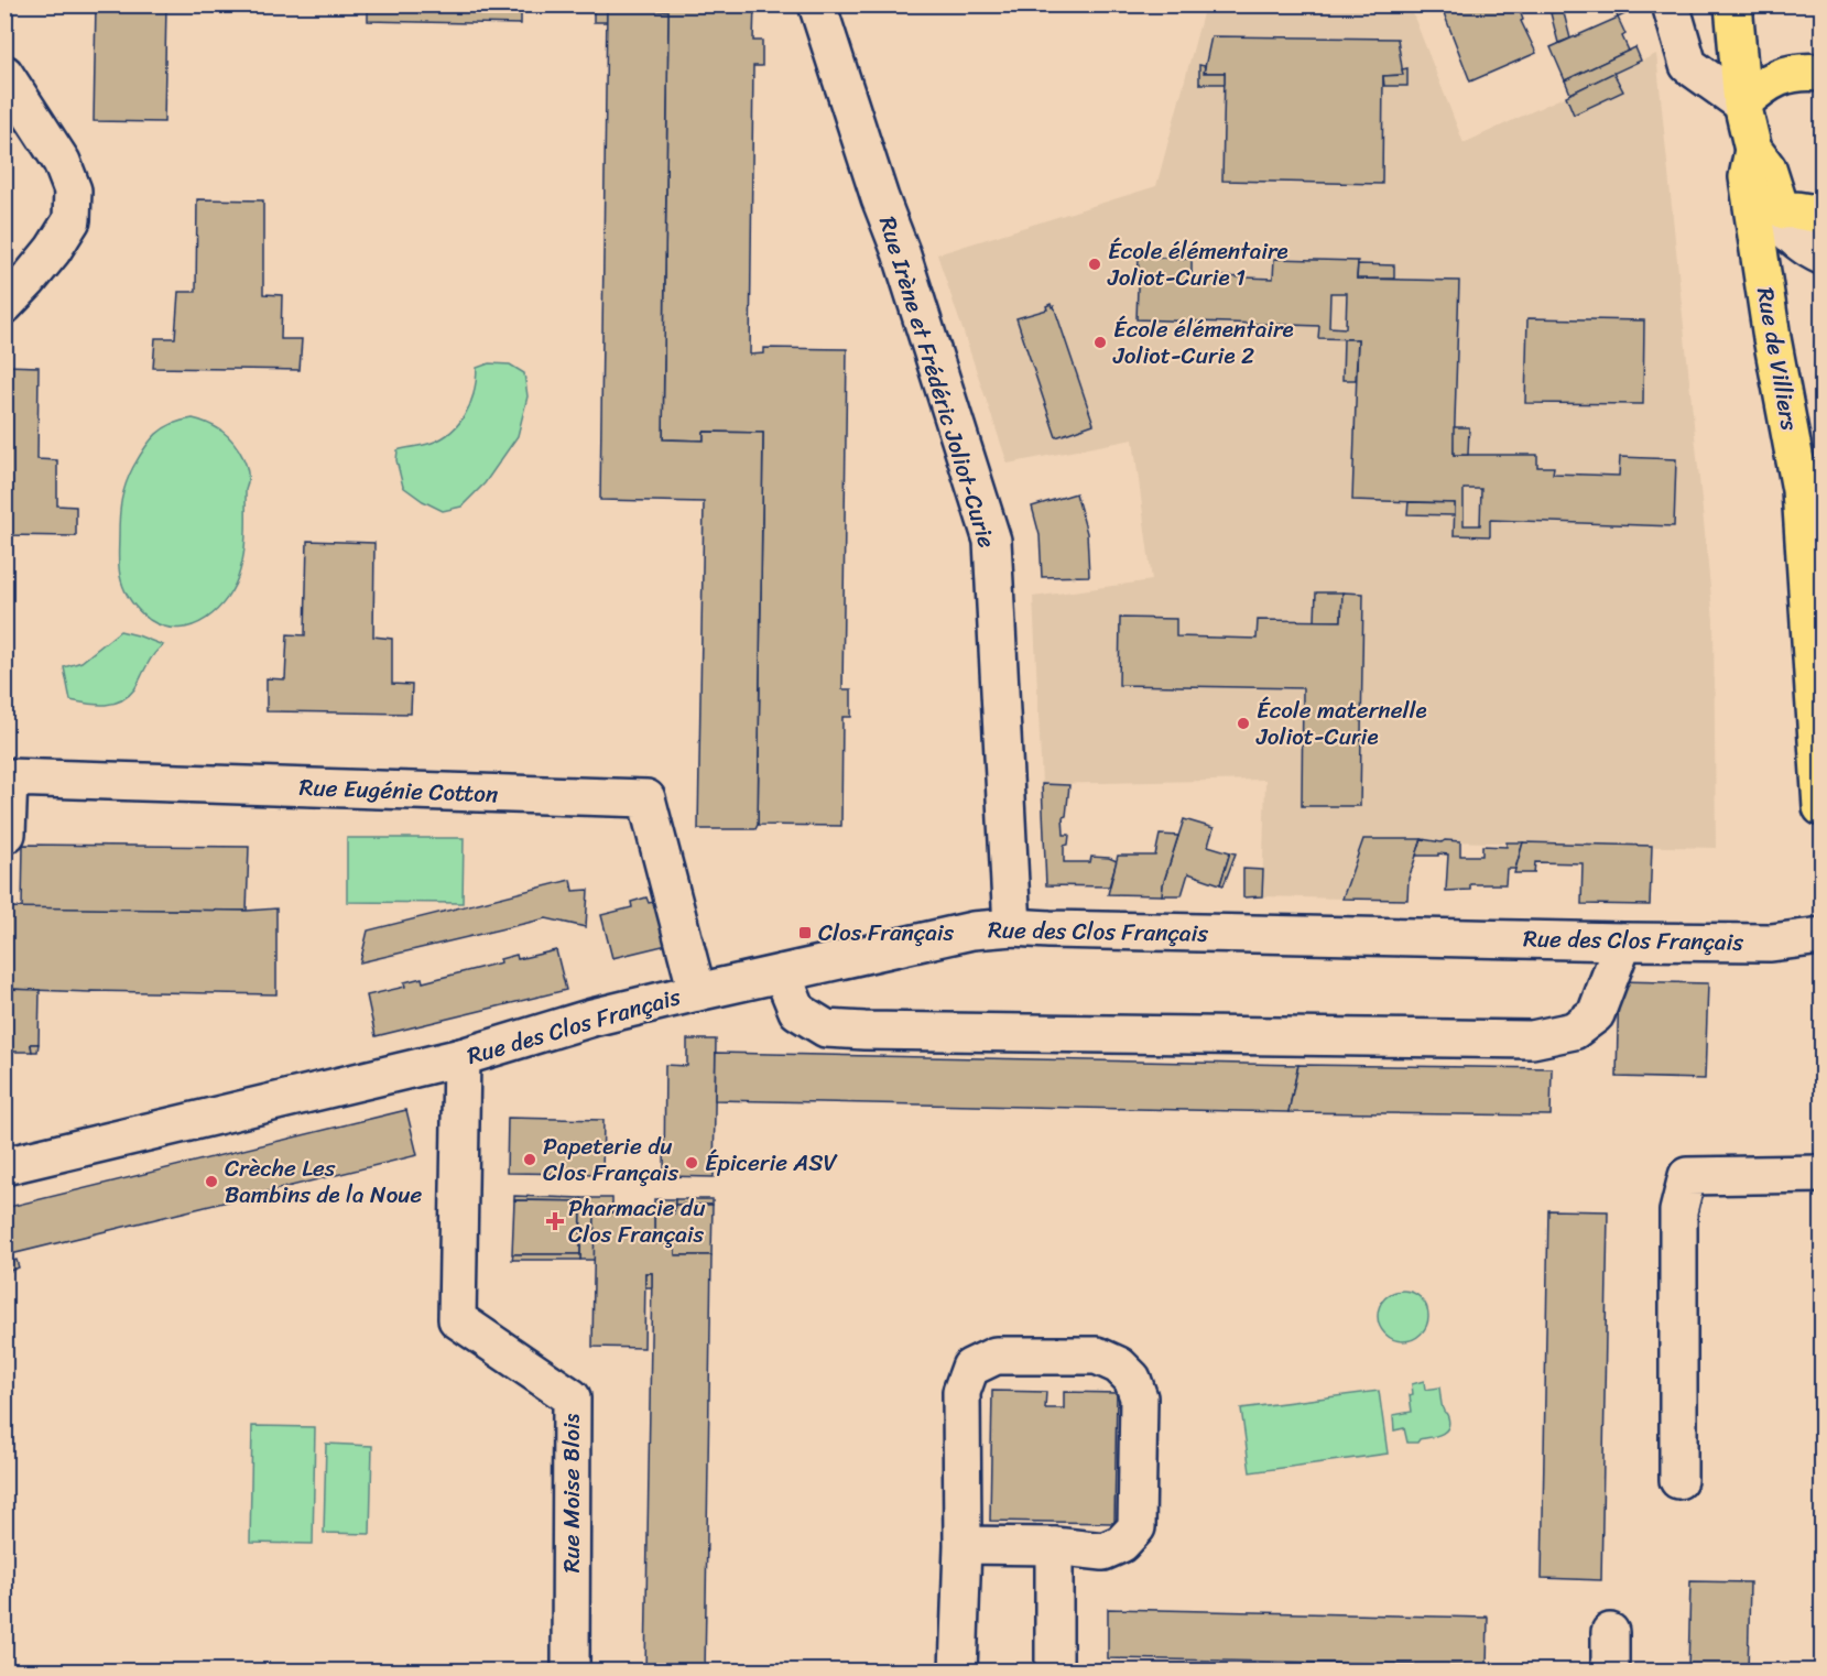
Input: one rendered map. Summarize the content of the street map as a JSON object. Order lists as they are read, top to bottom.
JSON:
{
  "streets": {
    "main road": ["Rue de Villiers"],
    "street": [
      "Rue Irène et Frédéric Joliot-Curie",
      "Rue Eugénie Cotton",
      "Rue des Clos Français",
      "Rue Moise Blois"
    ]
  },
  "crossings": [
    ["Rue Irène et Frédéric Joliot-Curie", "Rue des Clos Français"],
    ["Rue Eugénie Cotton", "Rue des Clos Français"],
    ["Rue des Clos Français", "Rue Moise Blois"]
  ],
  "places": {
    "other": [
      "École élémentaire Joliot-Curie 1",
      "École élémentaire Joliot-Curie 2",
      "École maternelle Joliot-Curie",
      "Papeterie du Clos Français",
      "Épicerie ASV",
      "Crèche Les Bambins de la Noue"
    ],
    "transit": ["Clos Français"],
    "health": ["Pharmacie du Clos Français"]
  }
}
